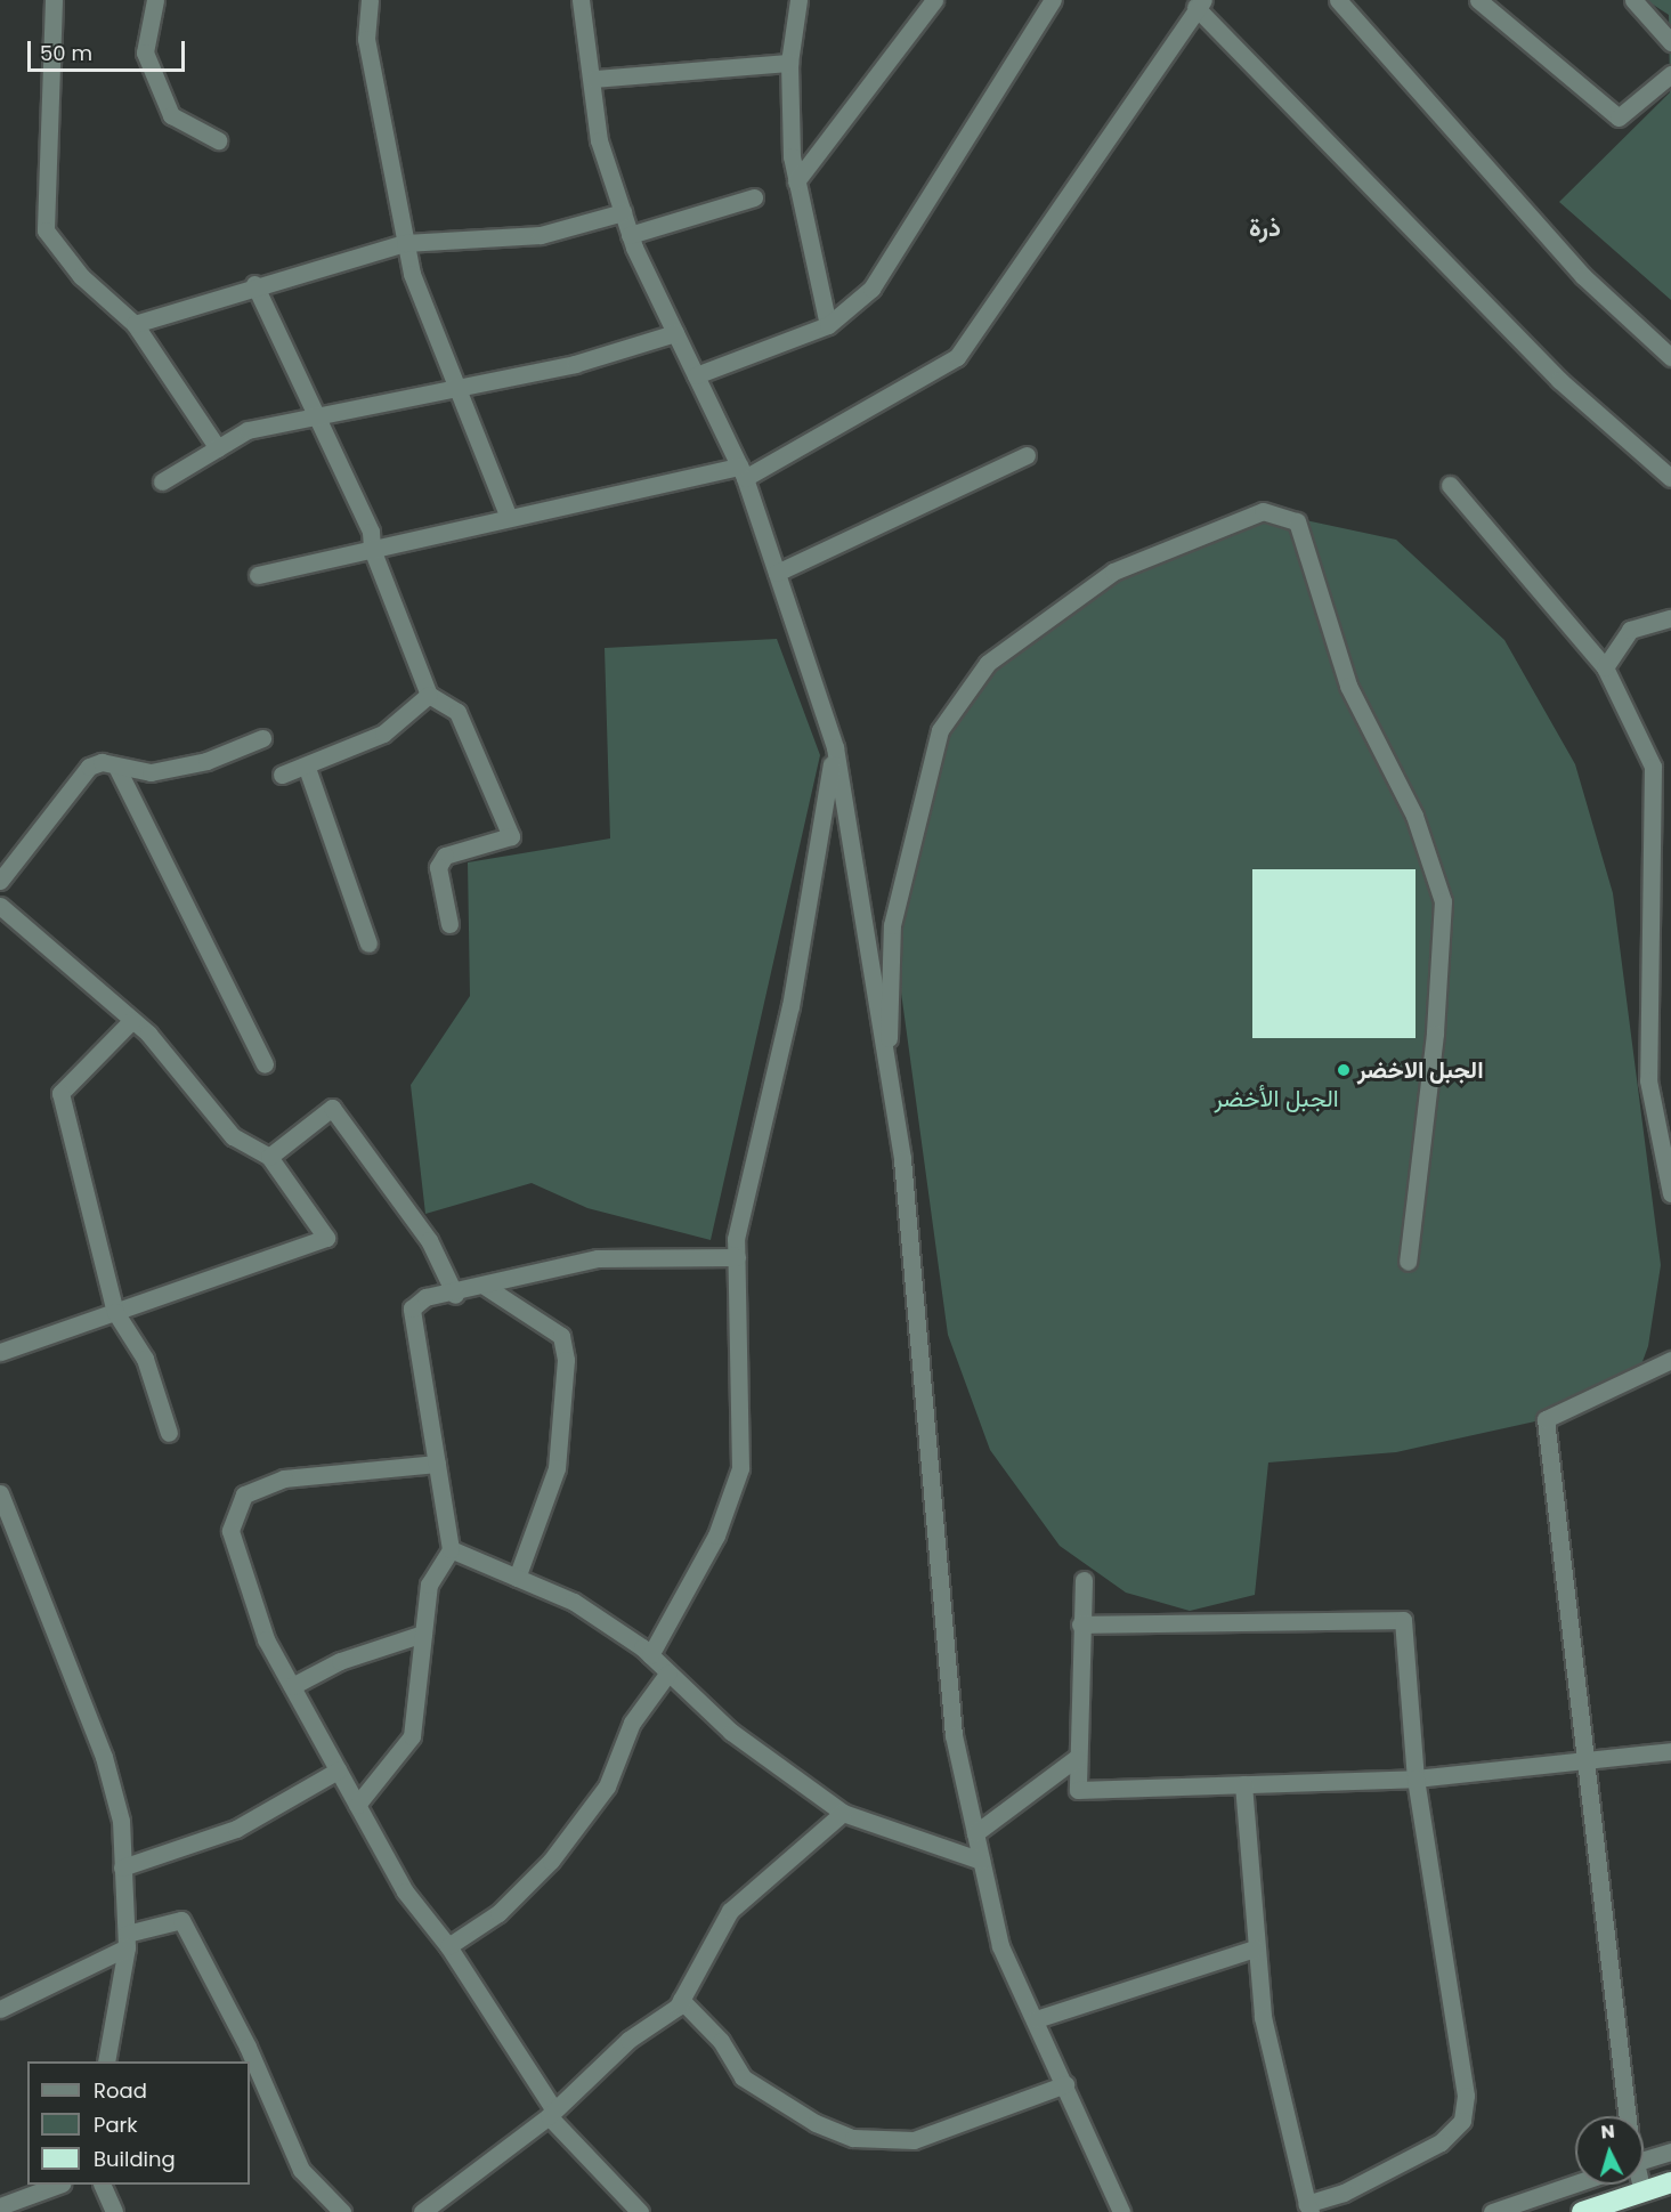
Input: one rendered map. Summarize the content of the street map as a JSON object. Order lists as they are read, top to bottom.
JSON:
{
  "districts": ["ذرة"],
  "parks": ["الجبل الأخضر"],
  "places": ["الجبل الاخضر"],
  "legend": ["Road", "Park", "Building"],
  "scale_bar": "50 m",
  "north": "top"
}
